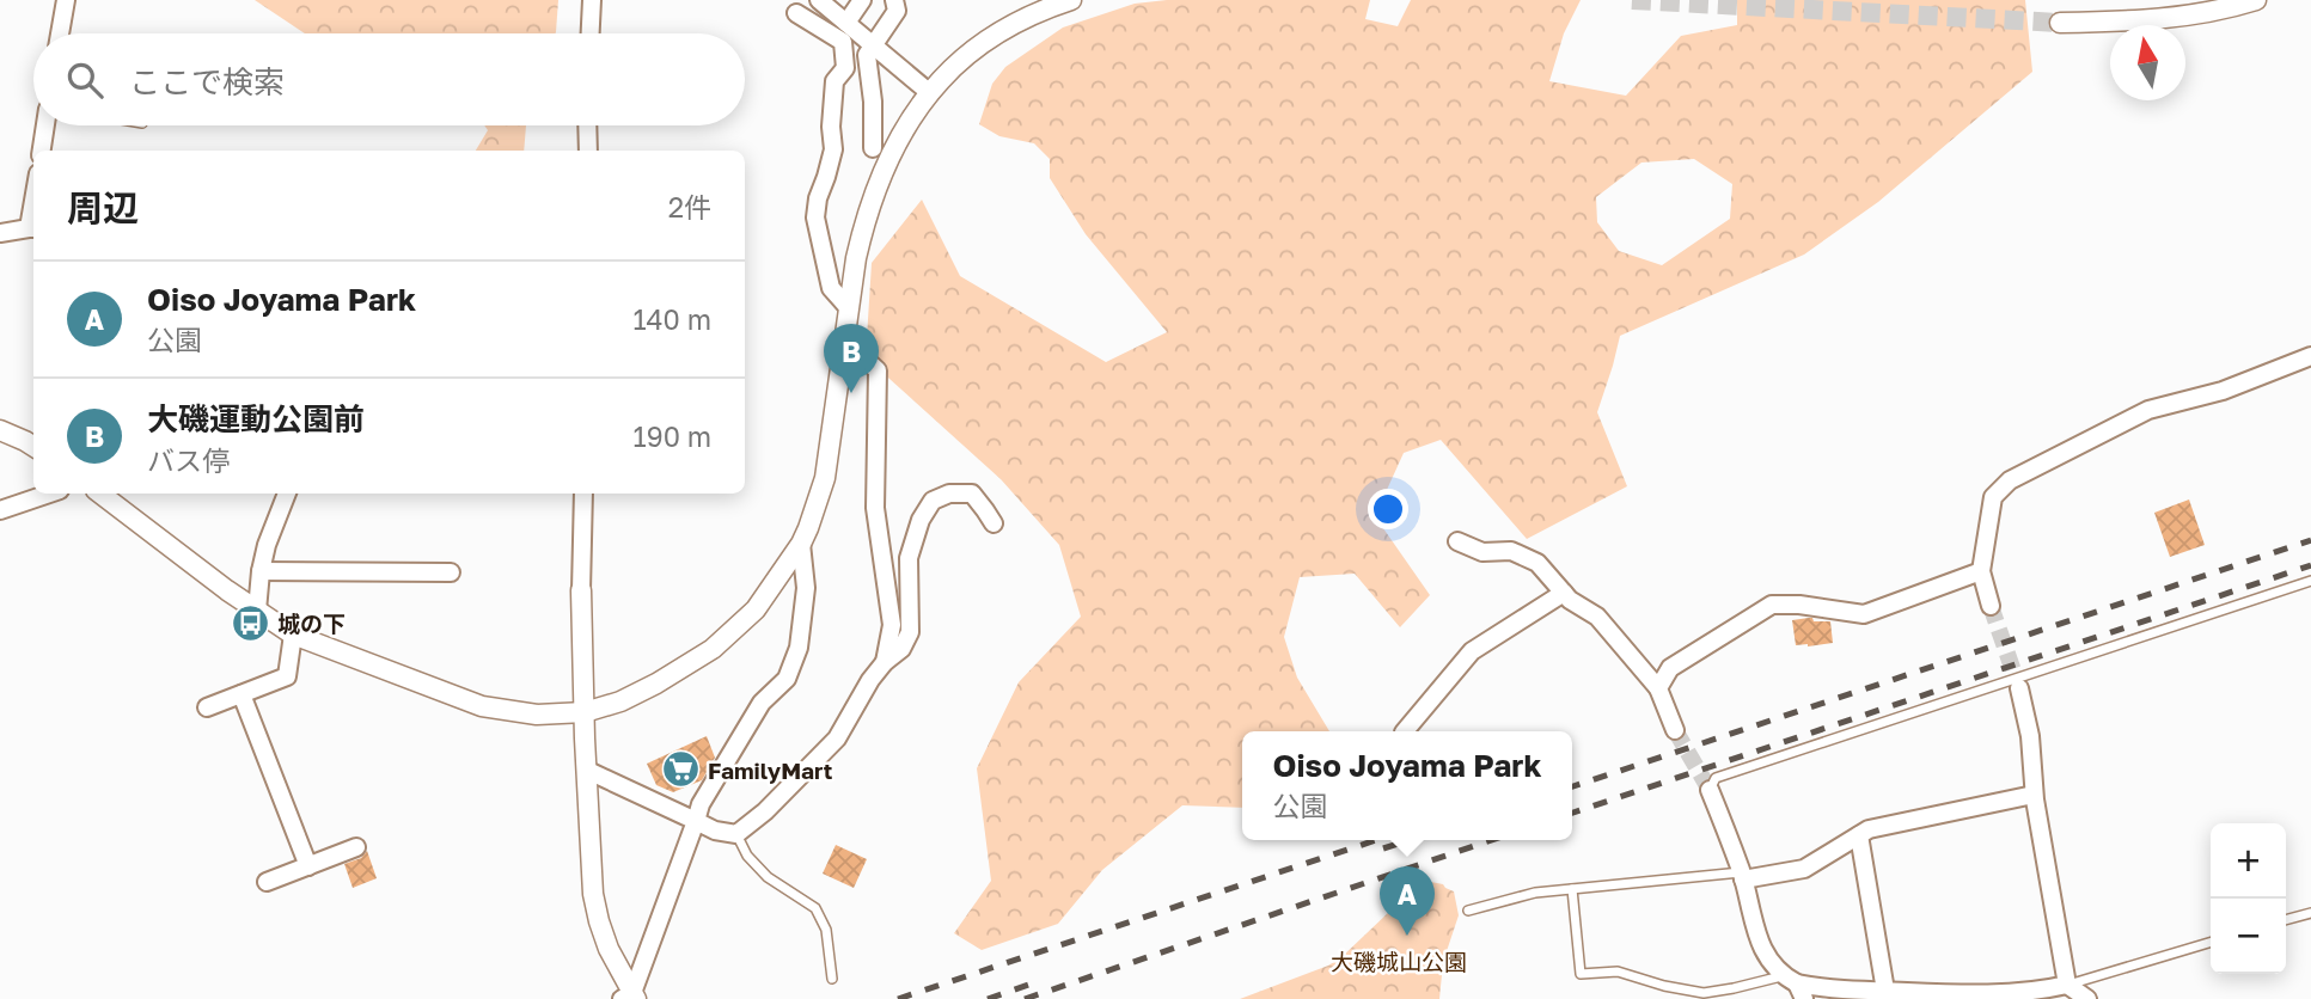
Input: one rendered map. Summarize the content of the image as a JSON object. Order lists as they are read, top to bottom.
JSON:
{
  "parks": ["大磯城山公園"],
  "places": {
    "bus stop": ["城の下"],
    "supermarket": ["FamilyMart"]
  },
  "north": "top",
  "page": {
    "search": "ここで検索",
    "heading": ["周辺", "2件"],
    "list": [
      {
        "mark": "A",
        "name": "Oiso Joyama Park",
        "note": "公園",
        "value": "140 m"
      },
      {
        "mark": "B",
        "name": "大磯運動公園前",
        "note": "バス停",
        "value": "190 m"
      }
    ],
    "pins": ["B", "A"],
    "popup": ["Oiso Joyama Park", "公園"],
    "map_buttons": ["+", "−"]
  }
}
